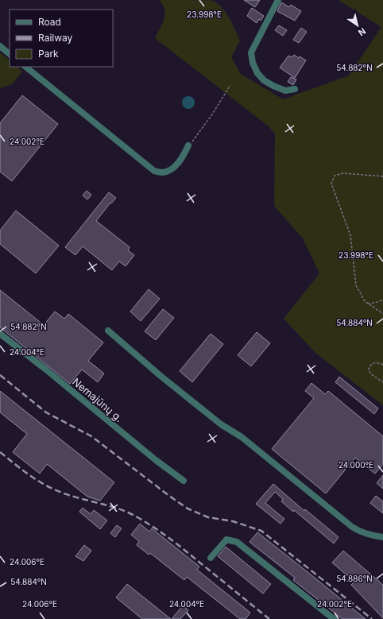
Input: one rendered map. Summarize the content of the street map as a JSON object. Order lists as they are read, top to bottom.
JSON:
{
  "streets": {
    "street": ["Nemajūnų g."]
  },
  "legend": ["Road", "Railway", "Park"],
  "north": "bottom right",
  "coordinates": [
    "23.998°E",
    "54.882°N",
    "24.002°E",
    "54.884°N",
    "24.004°E",
    "24.000°E",
    "24.006°E",
    "54.886°N"
  ]
}
